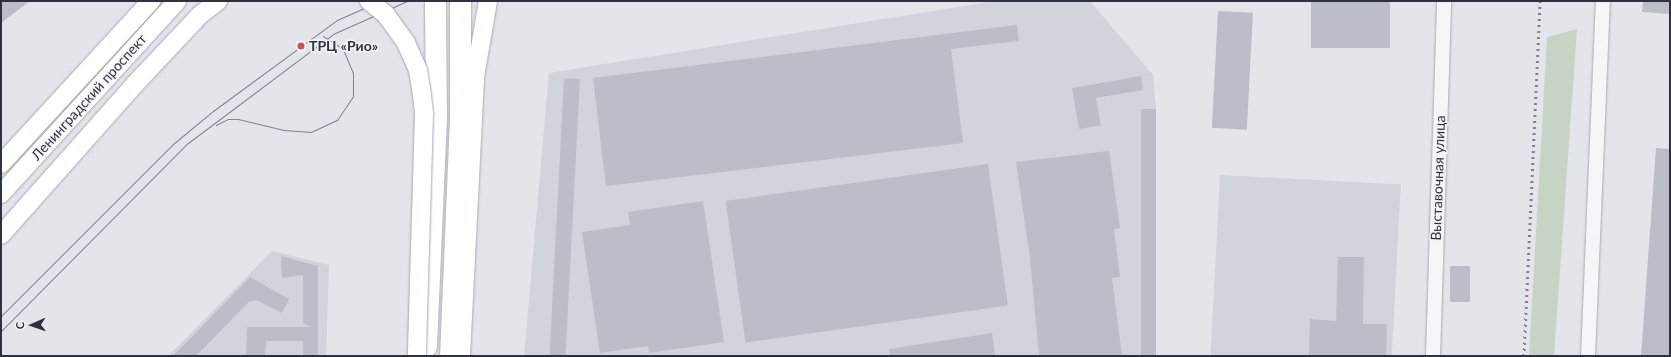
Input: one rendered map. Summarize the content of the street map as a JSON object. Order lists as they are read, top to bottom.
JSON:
{
  "streets": {
    "main road": ["Ленинградский проспект"],
    "street": ["Выставочная улица"]
  },
  "places": ["ТРЦ «Рио»"],
  "north": "left"
}
